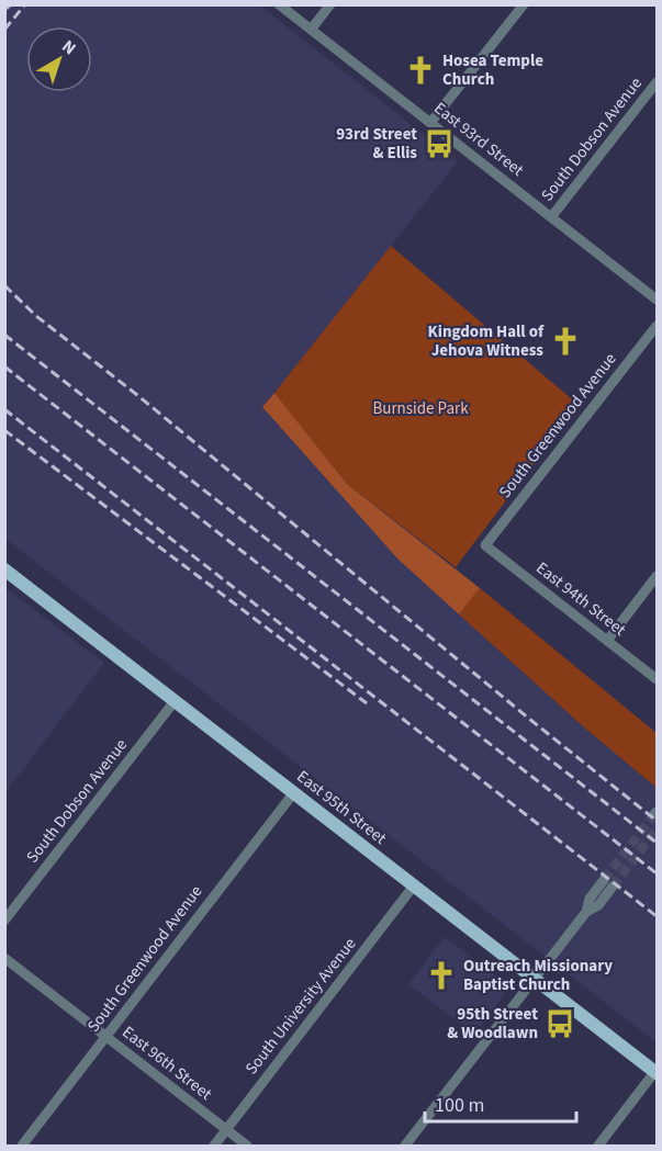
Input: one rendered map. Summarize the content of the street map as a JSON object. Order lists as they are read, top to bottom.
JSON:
{
  "streets": {
    "main road": ["East 95th Street"],
    "street": [
      "East 93rd Street",
      "South Dobson Avenue",
      "South Greenwood Avenue",
      "East 94th Street",
      "South University Avenue",
      "East 96th Street"
    ]
  },
  "crossings": [
    ["East 93rd Street", "South Dobson Avenue"],
    ["South Dobson Avenue", "East 95th Street"],
    ["South Greenwood Avenue", "East 94th Street"],
    ["South Greenwood Avenue", "East 95th Street"],
    ["South Greenwood Avenue", "East 96th Street"],
    ["East 95th Street", "South University Avenue"],
    ["South University Avenue", "East 96th Street"]
  ],
  "parks": ["Burnside Park"],
  "places": {
    "church": ["Hosea Temple Church", "Kingdom Hall of Jehova Witness", "Outreach Missionary Baptist Church"],
    "bus stop": ["93rd Street & Ellis", "95th Street & Woodlawn"]
  },
  "scale_bar": "100 m",
  "north": "top right"
}
